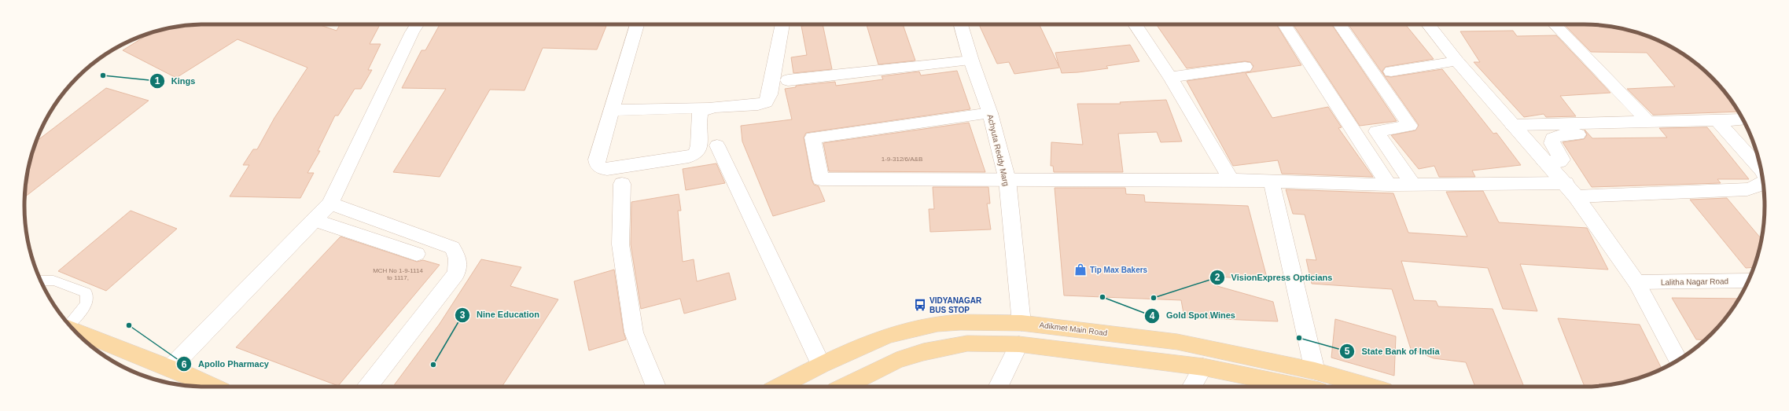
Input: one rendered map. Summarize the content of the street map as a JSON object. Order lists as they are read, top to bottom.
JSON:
{
  "streets": {
    "main road": ["Adikmet Main Road"],
    "street": ["Achyuta Reddy Marg", "Lalitha Nagar Road"]
  },
  "crossings": [
    ["Achyuta Reddy Marg", "Adikmet Main Road"]
  ],
  "places": {
    "other": [
      "Kings",
      "Gold Spot Wines",
      "VisionExpress Opticians",
      "Apollo Pharmacy",
      "State Bank of India",
      "Nine Education"
    ],
    "shop": ["Tip Max Bakers"],
    "bus stop": ["VIDYANAGAR BUS STOP"]
  },
  "house_numbers": ["1-9-312/6/A&B", "MCH No 1-9-1114 to 1117,"]
}
